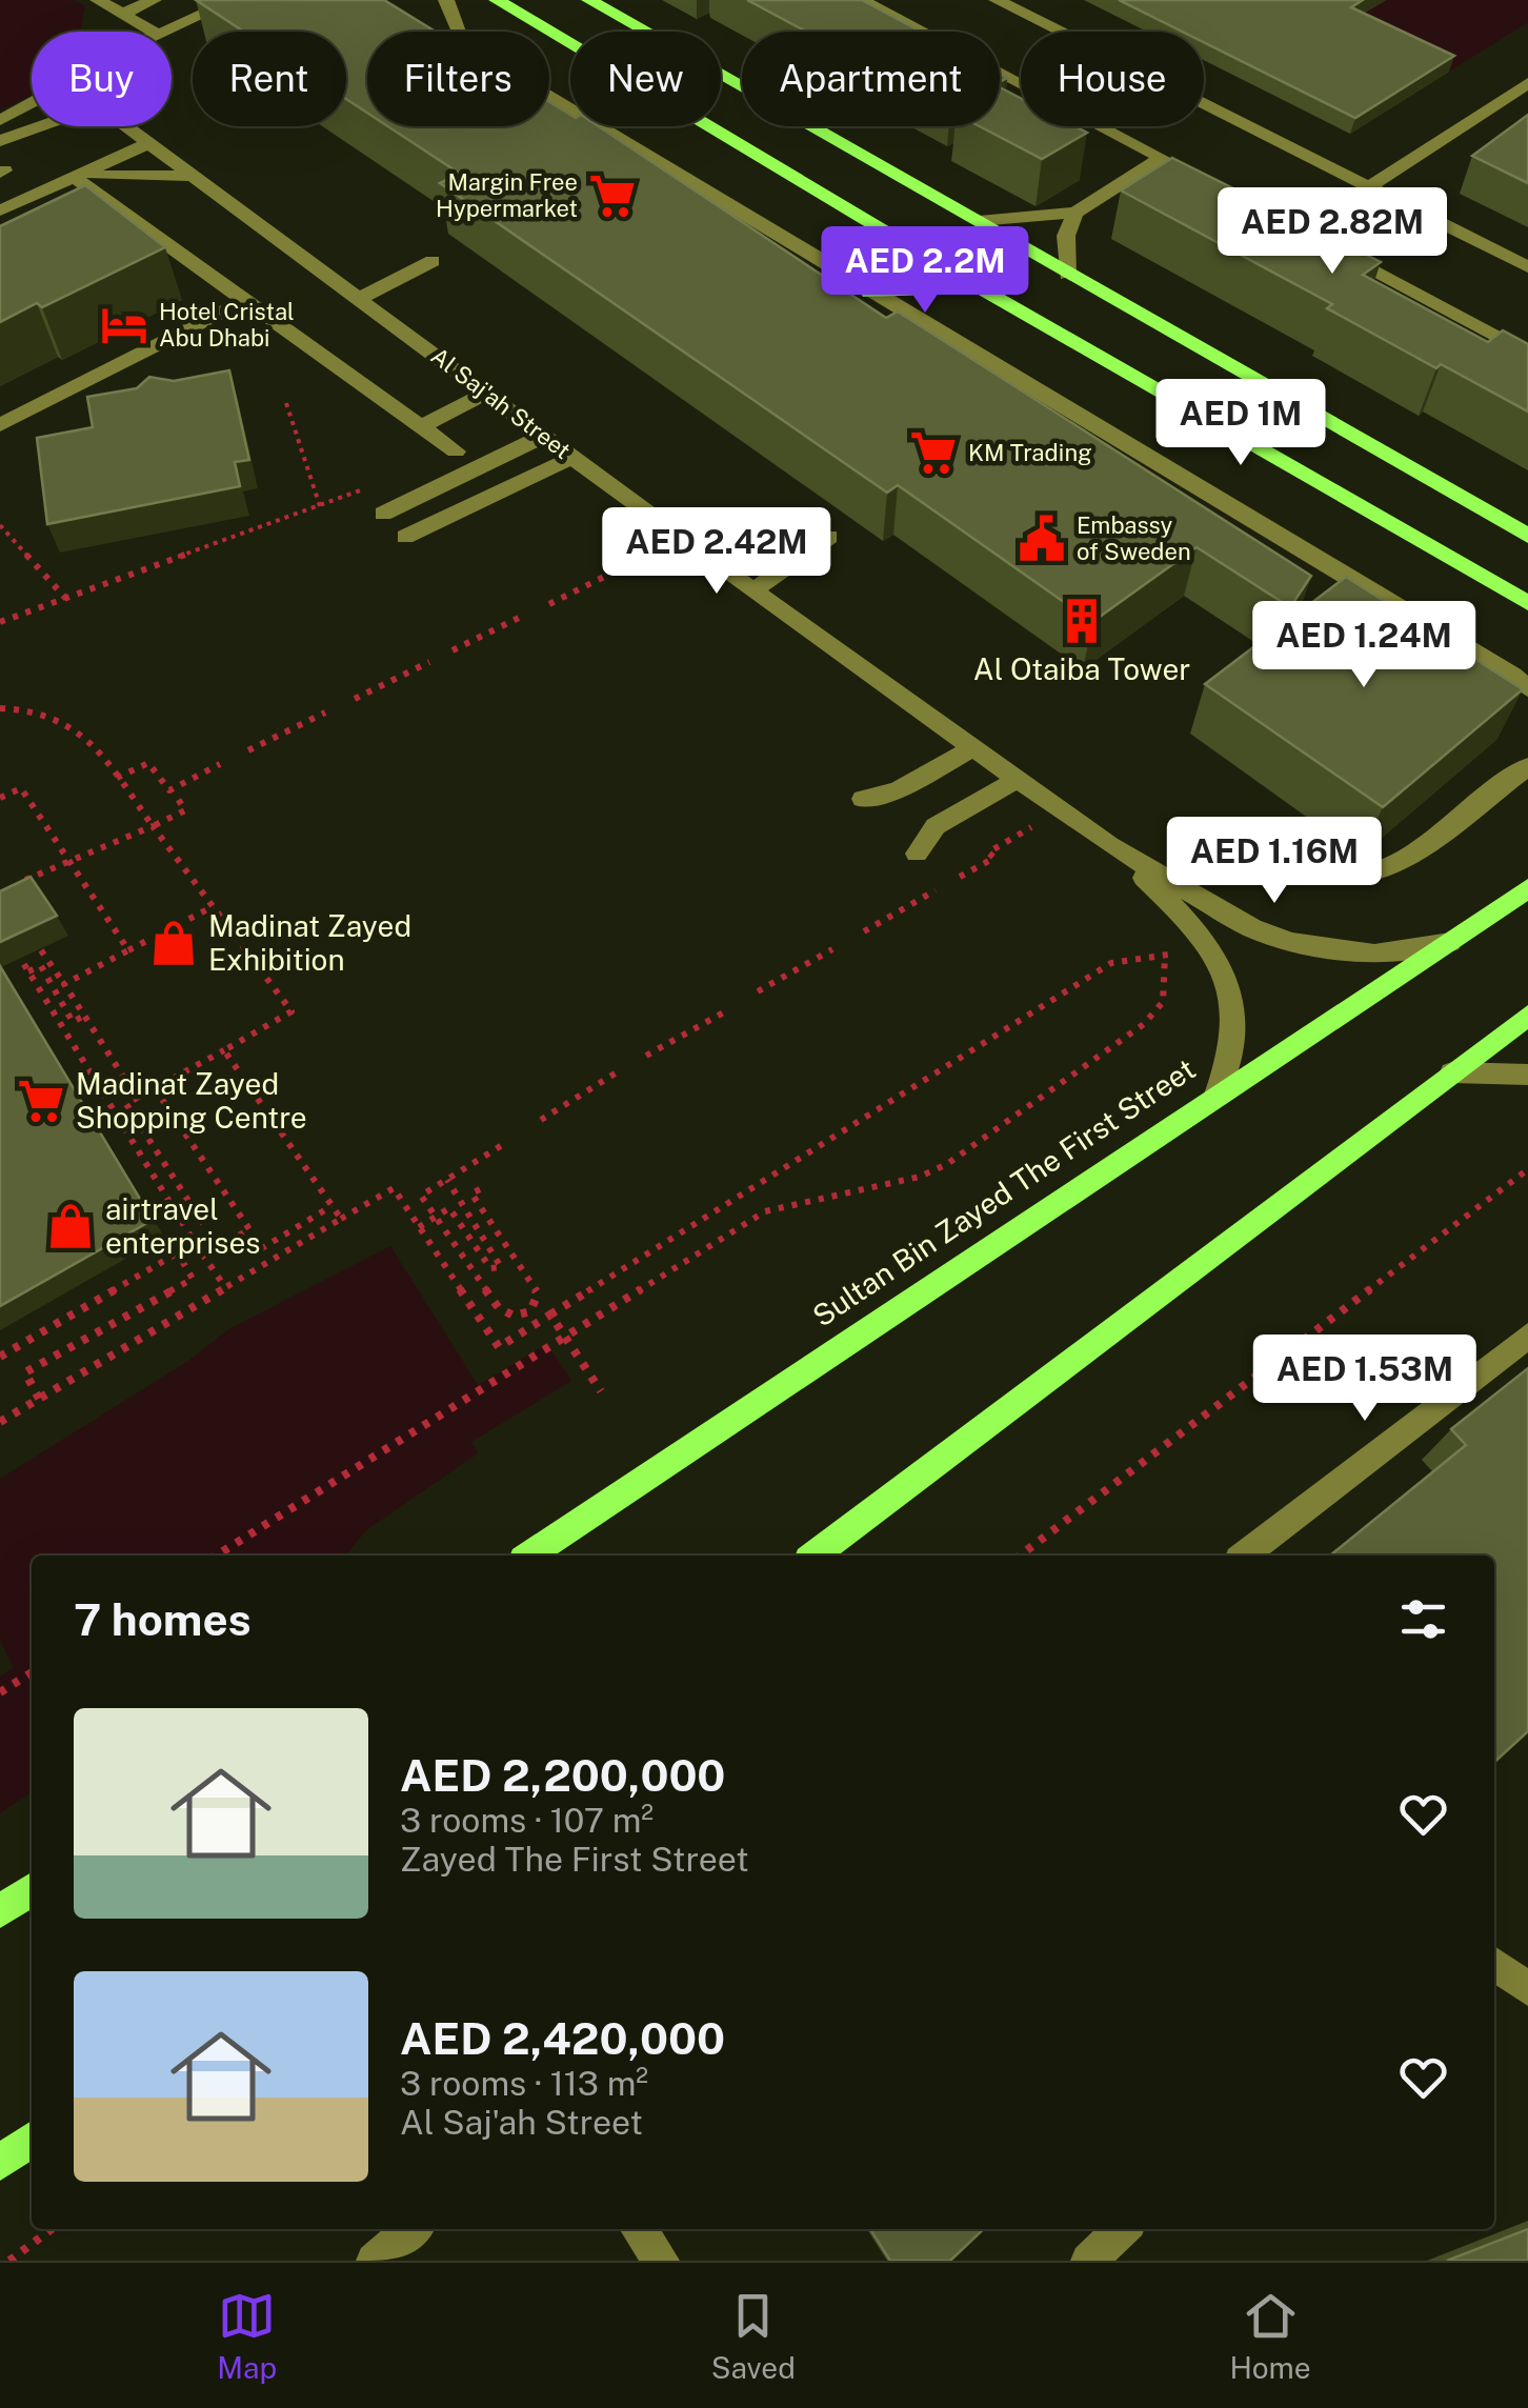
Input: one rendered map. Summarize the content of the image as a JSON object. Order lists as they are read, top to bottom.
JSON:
{
  "streets": {
    "main road": ["Sultan Bin Zayed The First Street"],
    "street": ["Al Saj'ah Street"]
  },
  "crossings": [
    ["Al Saj'ah Street", "Sultan Bin Zayed The First Street"]
  ],
  "places": {
    "supermarket": ["Margin Free Hypermarket", "KM Trading", "Madinat Zayed Shopping Centre"],
    "hotel": ["Hotel Cristal Abu Dhabi"],
    "public building": ["Embassy of Sweden"],
    "building": ["Al Otaiba Tower"],
    "shop": ["Madinat Zayed Exhibition", "airtravel enterprises"]
  },
  "page": {
    "chip": [
      "Buy",
      "Rent",
      "Filters",
      "New",
      "Apartment",
      "House"
    ],
    "price": [
      "AED 2.82M",
      "AED 2.2M",
      "AED 1M",
      "AED 2.42M",
      "AED 1.24M",
      "AED 1.16M",
      "AED 1.53M"
    ],
    "heading": "7 homes",
    "list": [
      {
        "name": "AED 2,200,000",
        "note": "3 rooms · 107 m² · Zayed The First Street"
      },
      {
        "name": "AED 2,420,000",
        "note": "3 rooms · 113 m² · Al Saj'ah Street"
      }
    ],
    "tabs": ["Map", "Saved", "Home"]
  }
}
